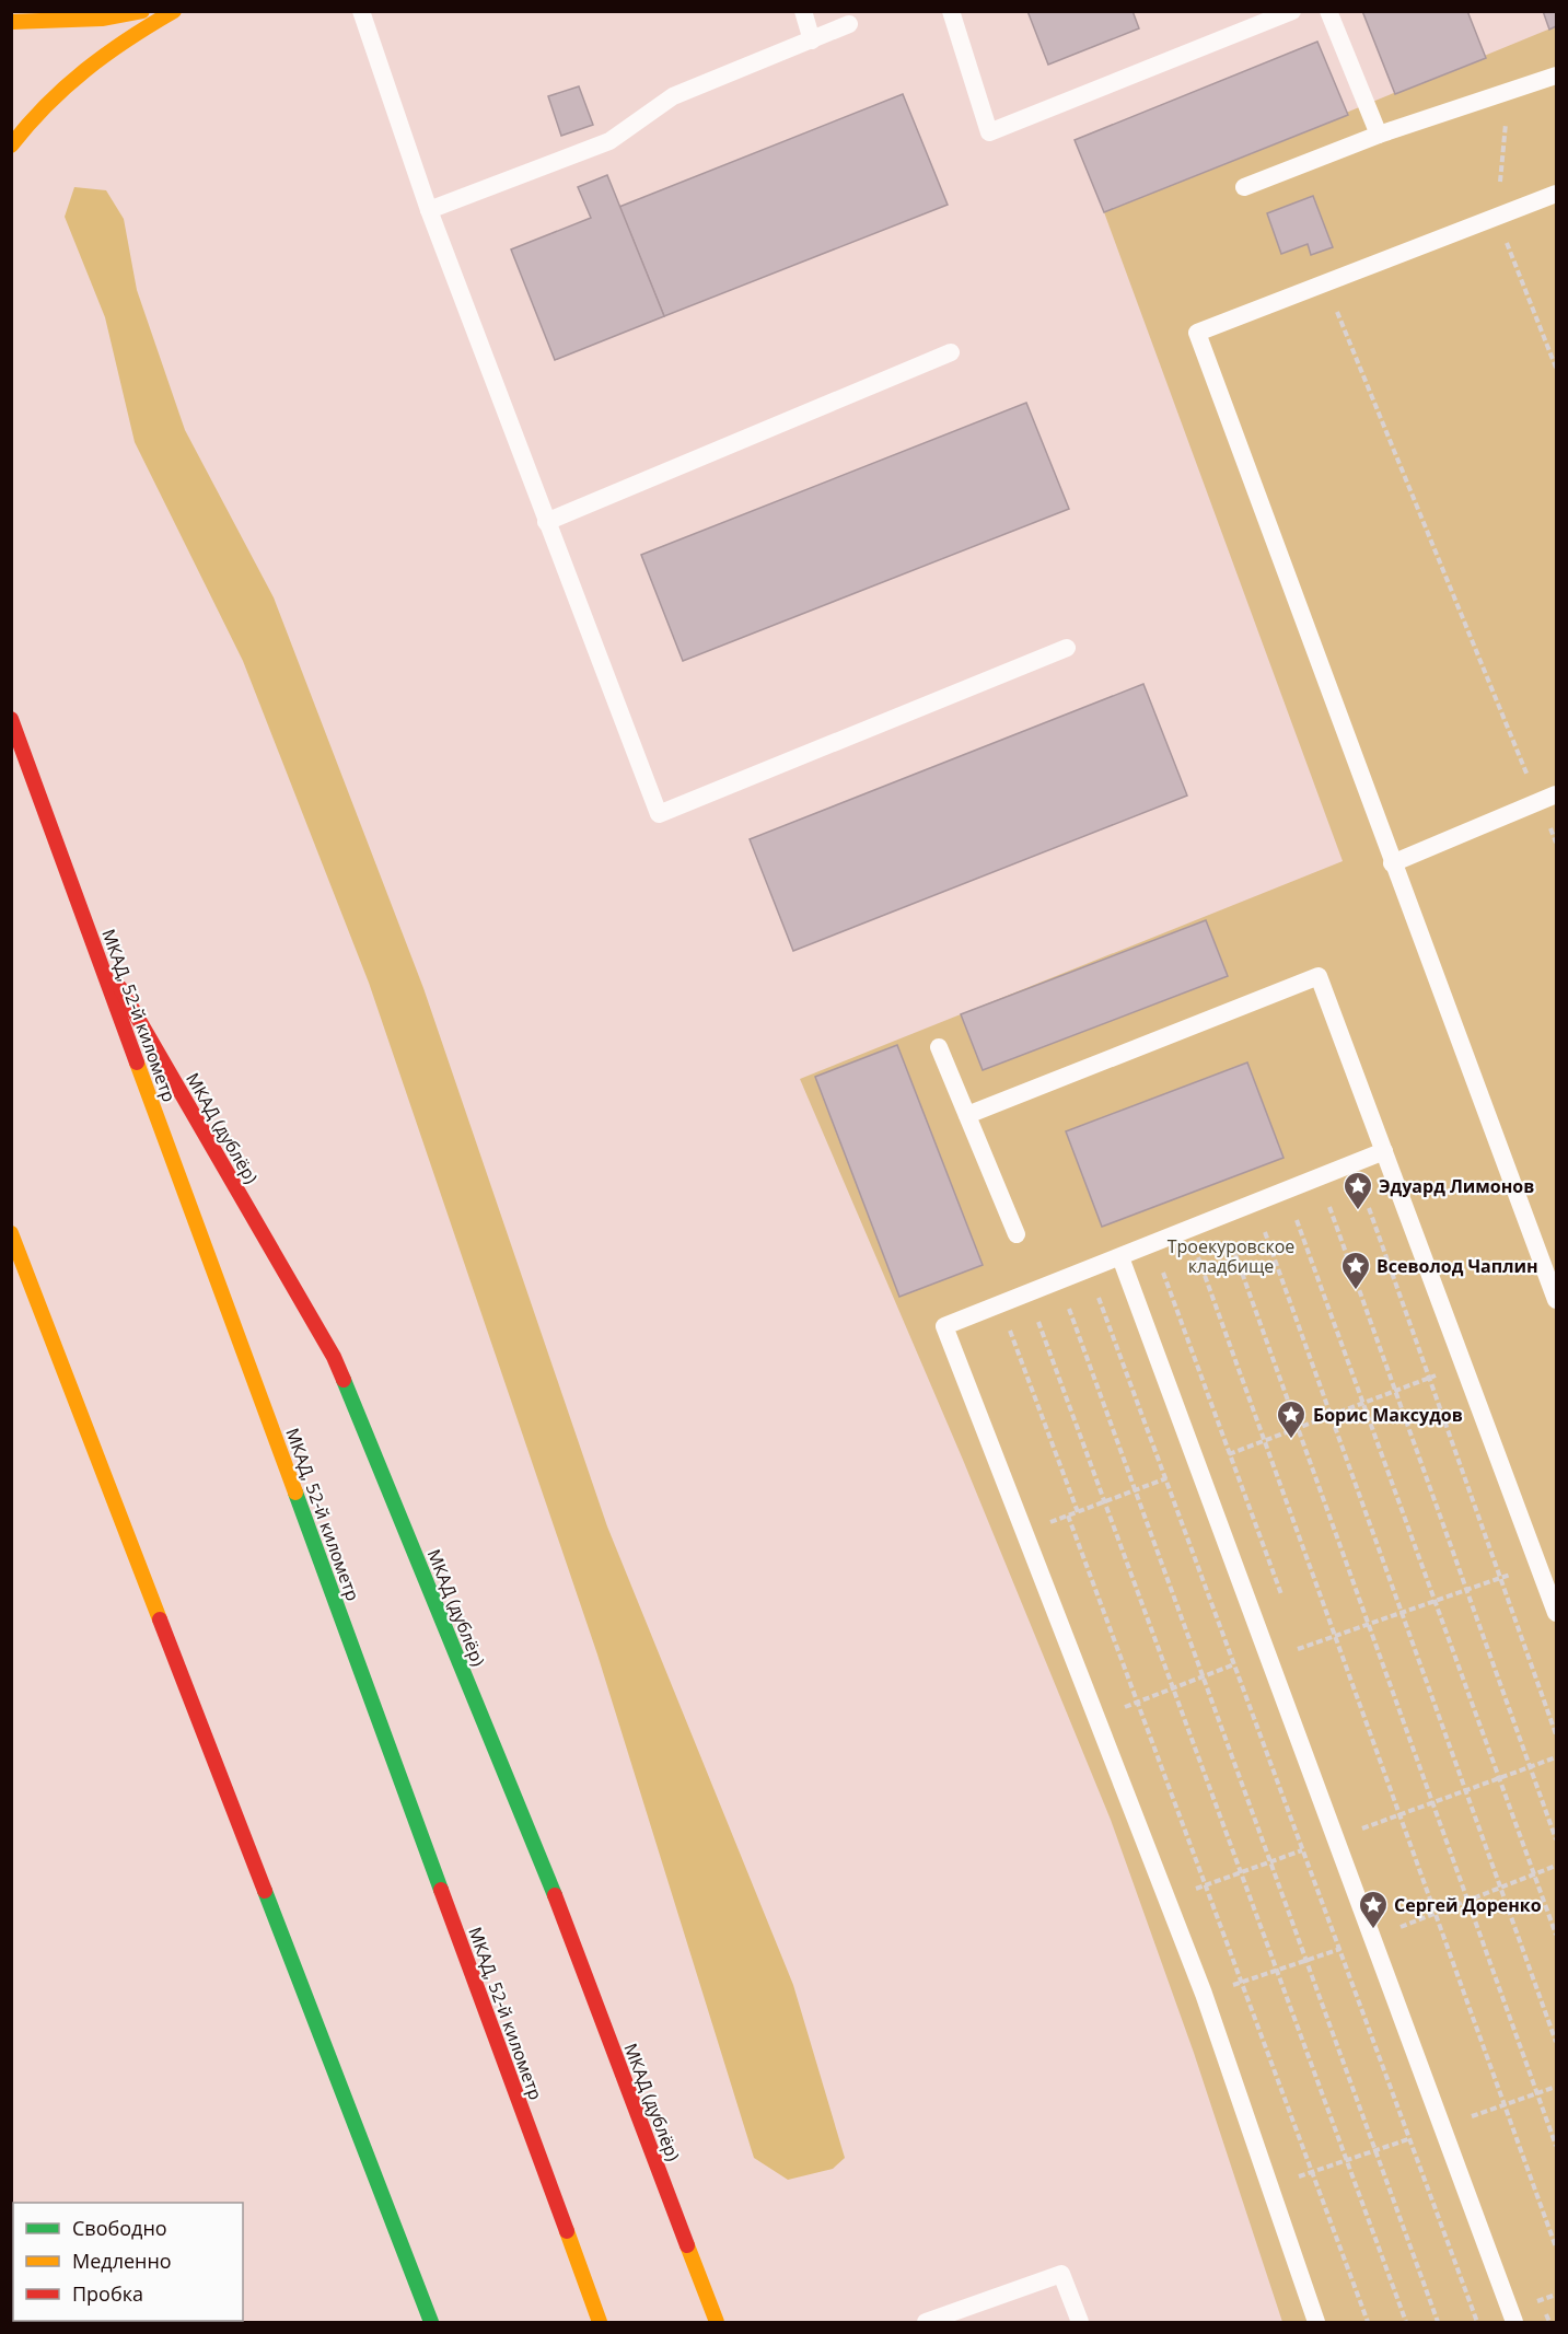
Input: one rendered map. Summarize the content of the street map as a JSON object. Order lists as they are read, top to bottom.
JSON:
{
  "streets": {
    "main road": ["МКАД, 52-й километр", "МКАД (дублёр)"]
  },
  "crossings": [
    ["МКАД, 52-й километр", "МКАД (дублёр)"]
  ],
  "parks": ["Троекуровское кладбище"],
  "places": {
    "place": [
      "Эдуард Лимонов",
      "Всеволод Чаплин",
      "Борис Максудов",
      "Сергей Доренко"
    ]
  },
  "legend": ["Свободно", "Медленно", "Пробка"]
}
